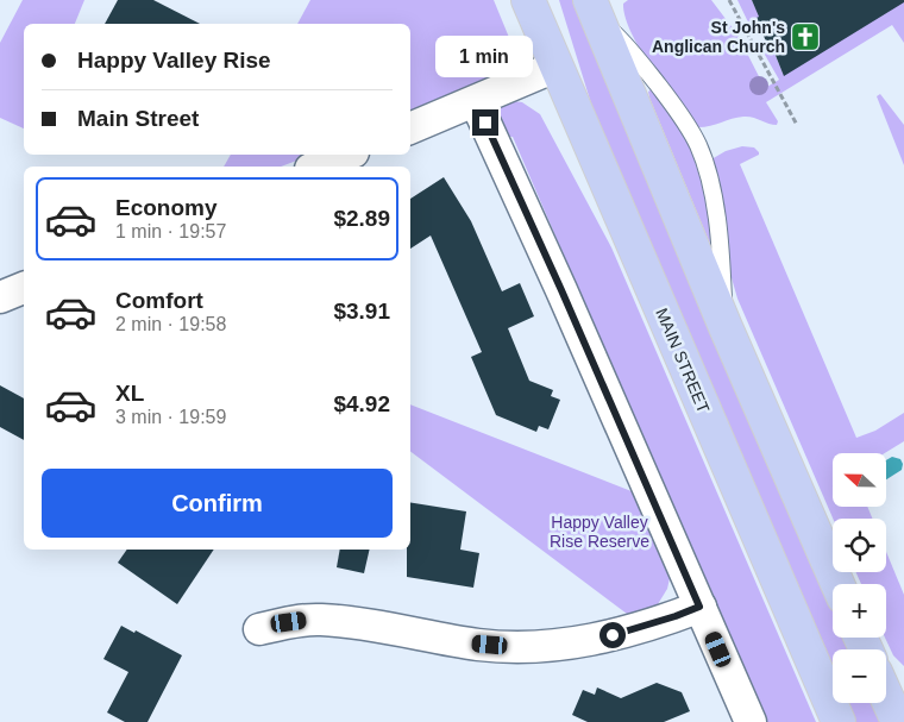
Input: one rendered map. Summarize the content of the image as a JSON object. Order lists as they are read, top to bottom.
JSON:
{
  "streets": {
    "main road": ["MAIN STREET"]
  },
  "parks": ["Happy Valley Rise Reserve"],
  "places": {
    "church": ["St John's Anglican Church"]
  },
  "north": "left",
  "page": {
    "banner": ["Happy Valley Rise", "Main Street"],
    "bubble": "1 min",
    "list": [
      {
        "name": "Economy",
        "note": "1 min · 19:57",
        "value": "$2.89"
      },
      {
        "name": "Comfort",
        "note": "2 min · 19:58",
        "value": "$3.91"
      },
      {
        "name": "XL",
        "note": "3 min · 19:59",
        "value": "$4.92"
      }
    ],
    "map_buttons": ["+", "−"],
    "buttons": "Confirm"
  }
}
